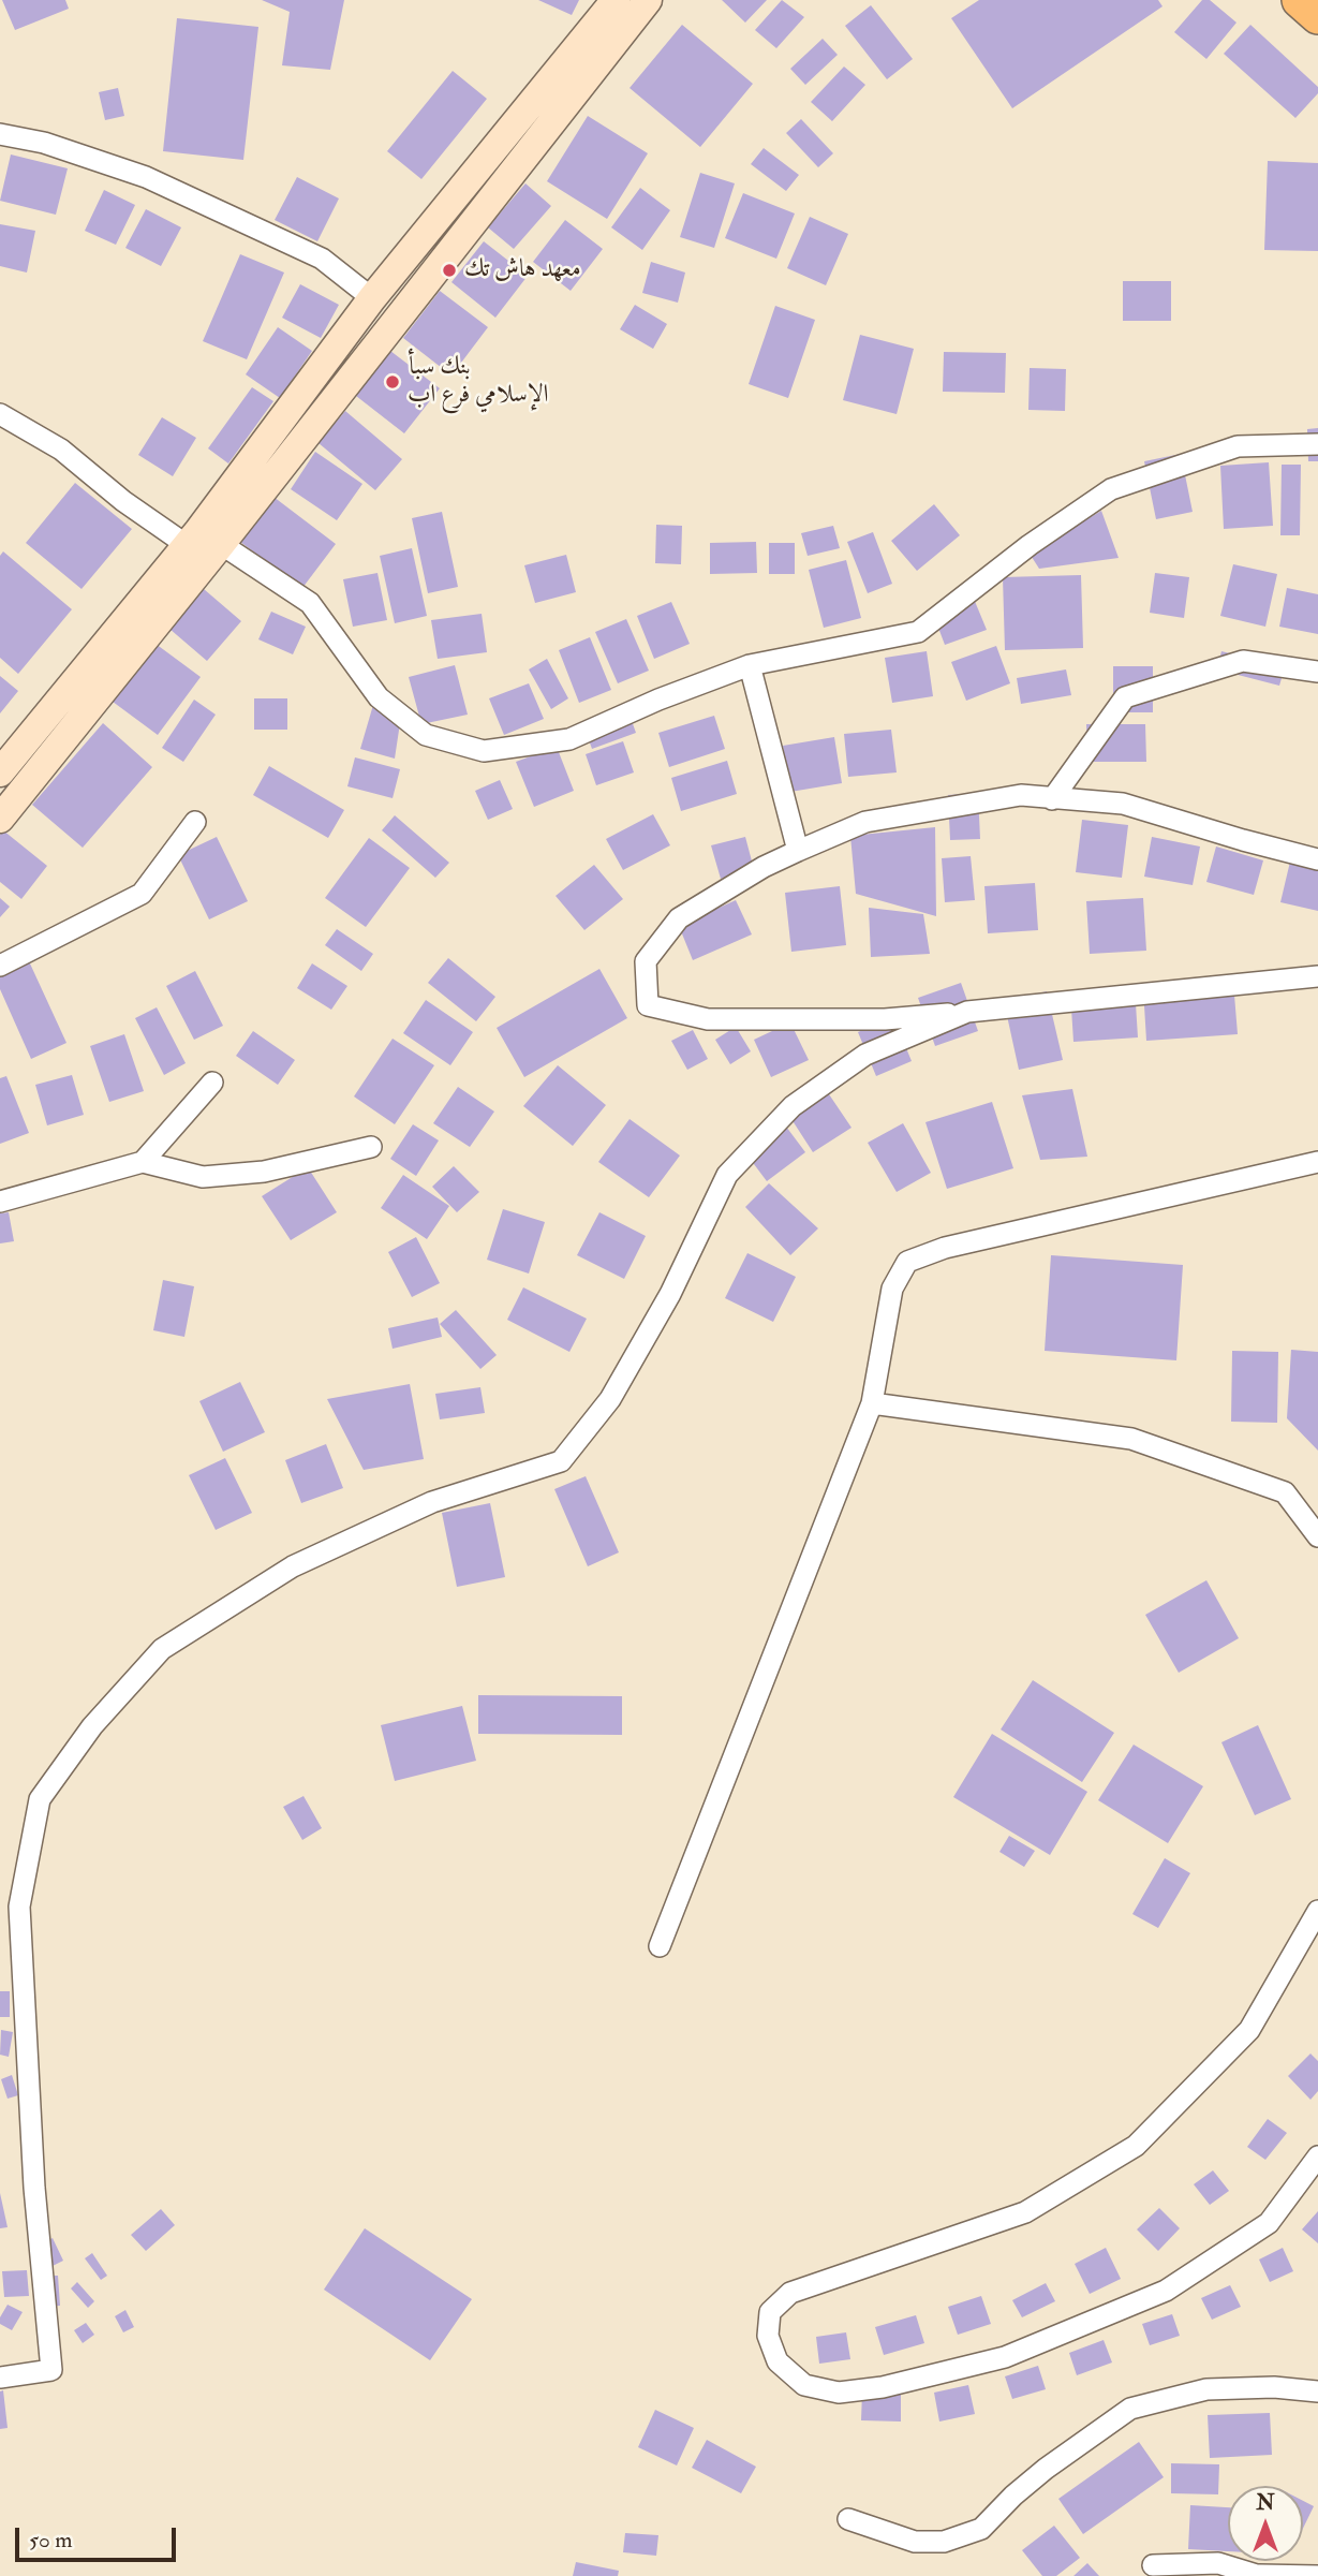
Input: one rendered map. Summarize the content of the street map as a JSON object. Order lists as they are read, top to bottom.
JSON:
{
  "places": ["معهد هاش تك", "بنك سبأ الإسلامي فرع اب"],
  "scale_bar": "50 m",
  "north": "top"
}
